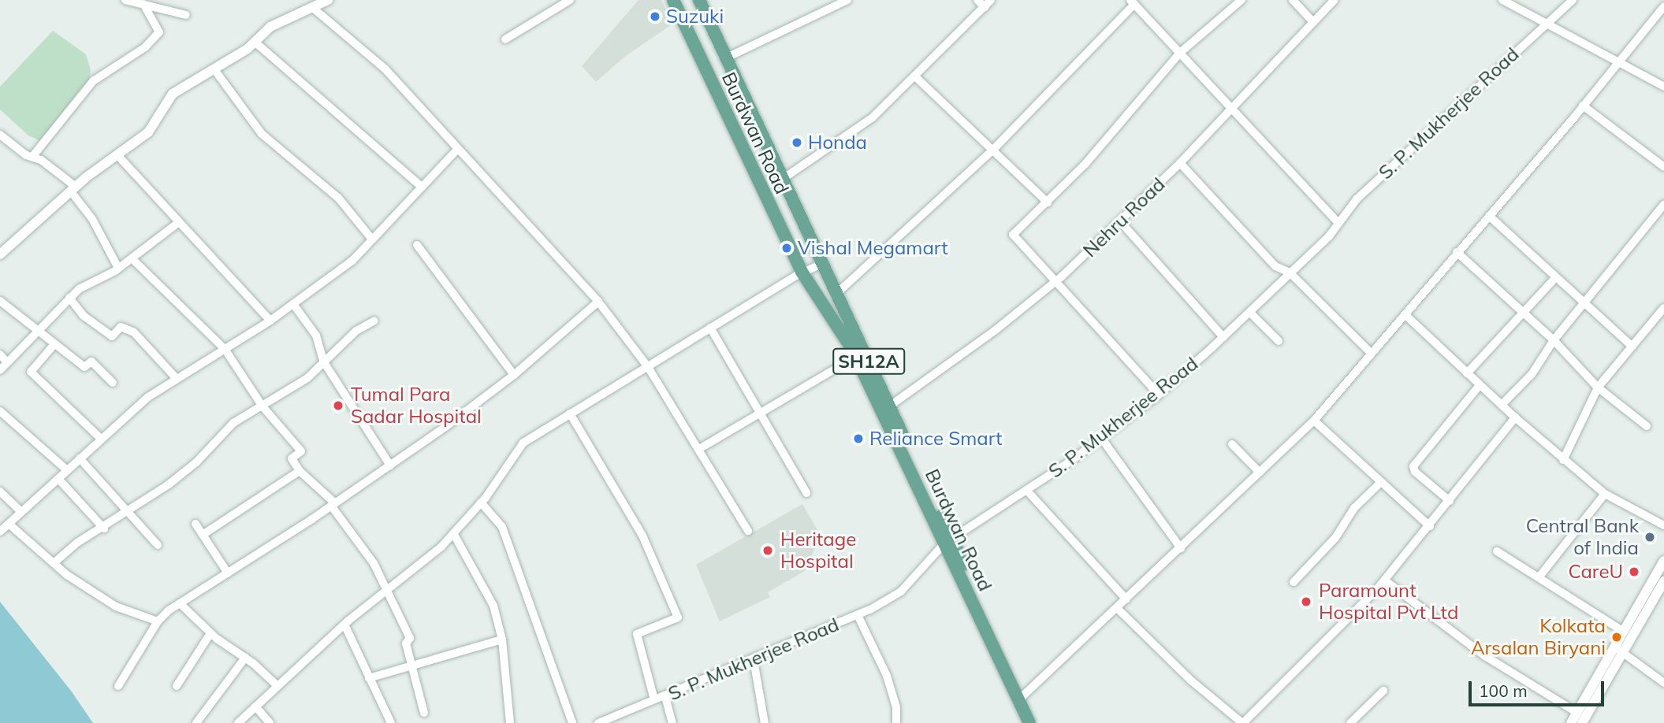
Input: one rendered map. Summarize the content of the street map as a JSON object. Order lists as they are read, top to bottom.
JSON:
{
  "streets": {
    "main road": ["Burdwan Road", "SH12A"],
    "street": ["S. P. Mukherjee Road", "Nehru Road"]
  },
  "crossings": [
    ["S. P. Mukherjee Road", "Burdwan Road"],
    ["Burdwan Road", "Nehru Road"]
  ],
  "places": [
    "Suzuki",
    "Honda",
    "Vishal Megamart",
    "Tumal Para Sadar Hospital",
    "Reliance Smart",
    "Central Bank of India",
    "Heritage Hospital",
    "CareU",
    "Paramount Hospital Pvt Ltd",
    "Kolkata Arsalan Biryani"
  ],
  "scale_bar": "100 m"
}
